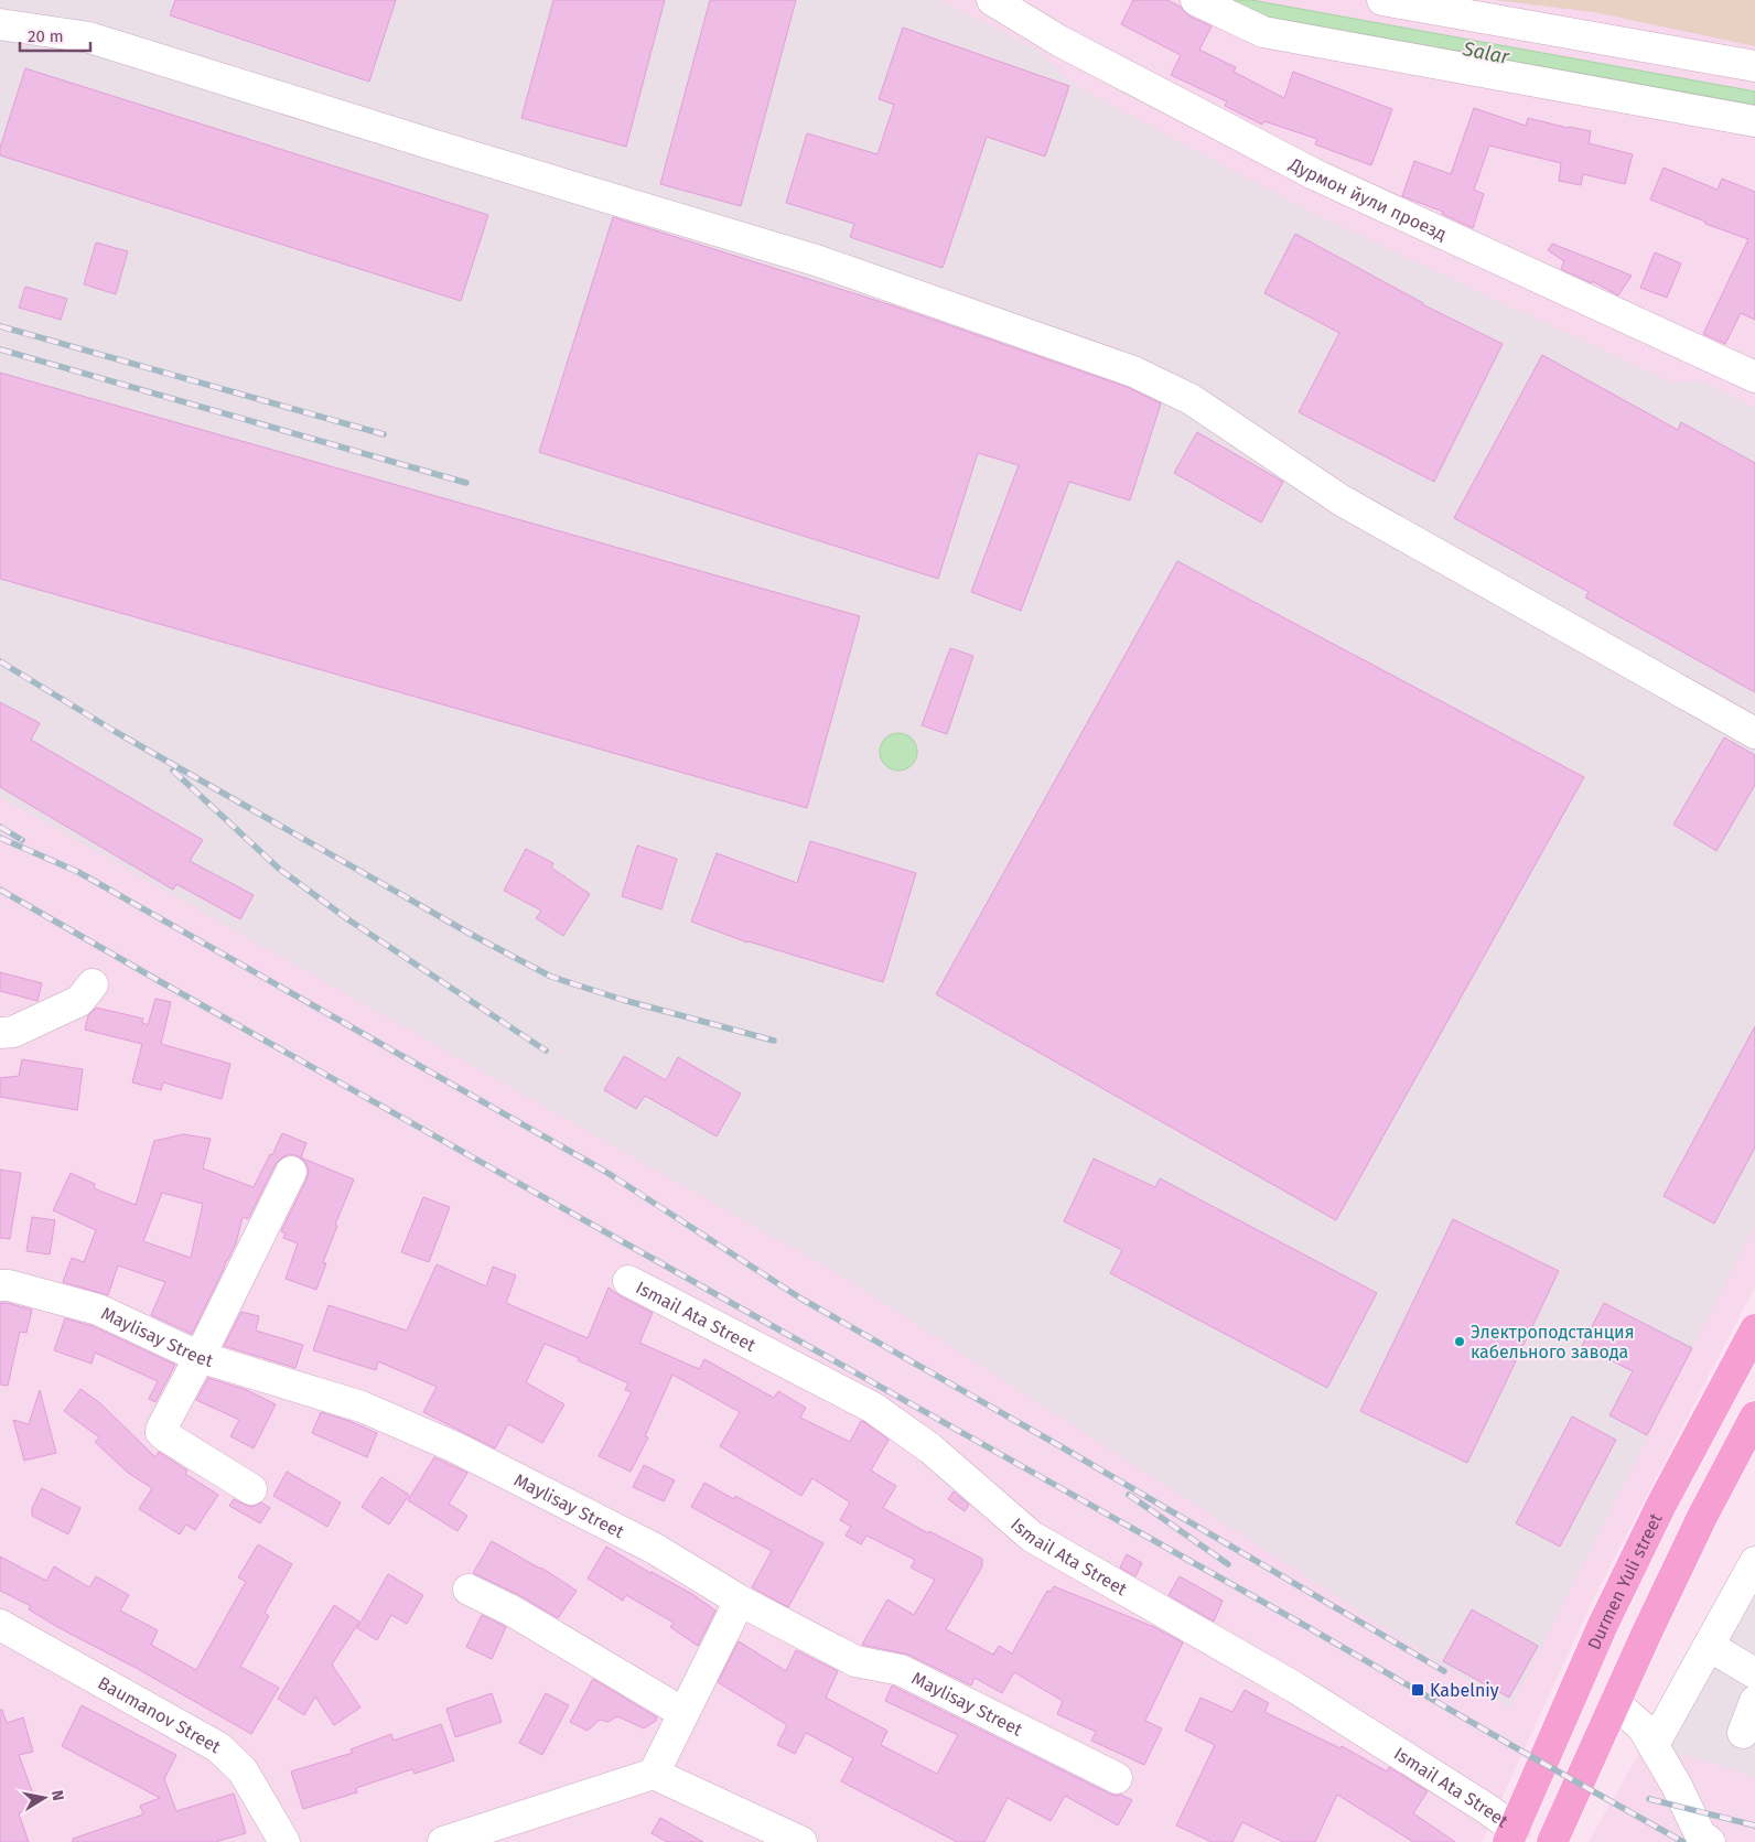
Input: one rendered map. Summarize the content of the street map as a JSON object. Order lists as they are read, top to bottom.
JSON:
{
  "streets": {
    "main road": ["Durmen Yuli street"],
    "street": [
      "Дурмон йули проезд",
      "Ismail Ata Street",
      "Maylisay Street",
      "Baumanov Street"
    ]
  },
  "crossings": [
    ["Ismail Ata Street", "Durmen Yuli street"]
  ],
  "water": ["Salar"],
  "places": {
    "other": ["Электроподстанция кабельного завода"],
    "transit": ["Kabelniy"]
  },
  "scale_bar": "20 m",
  "north": "right"
}
